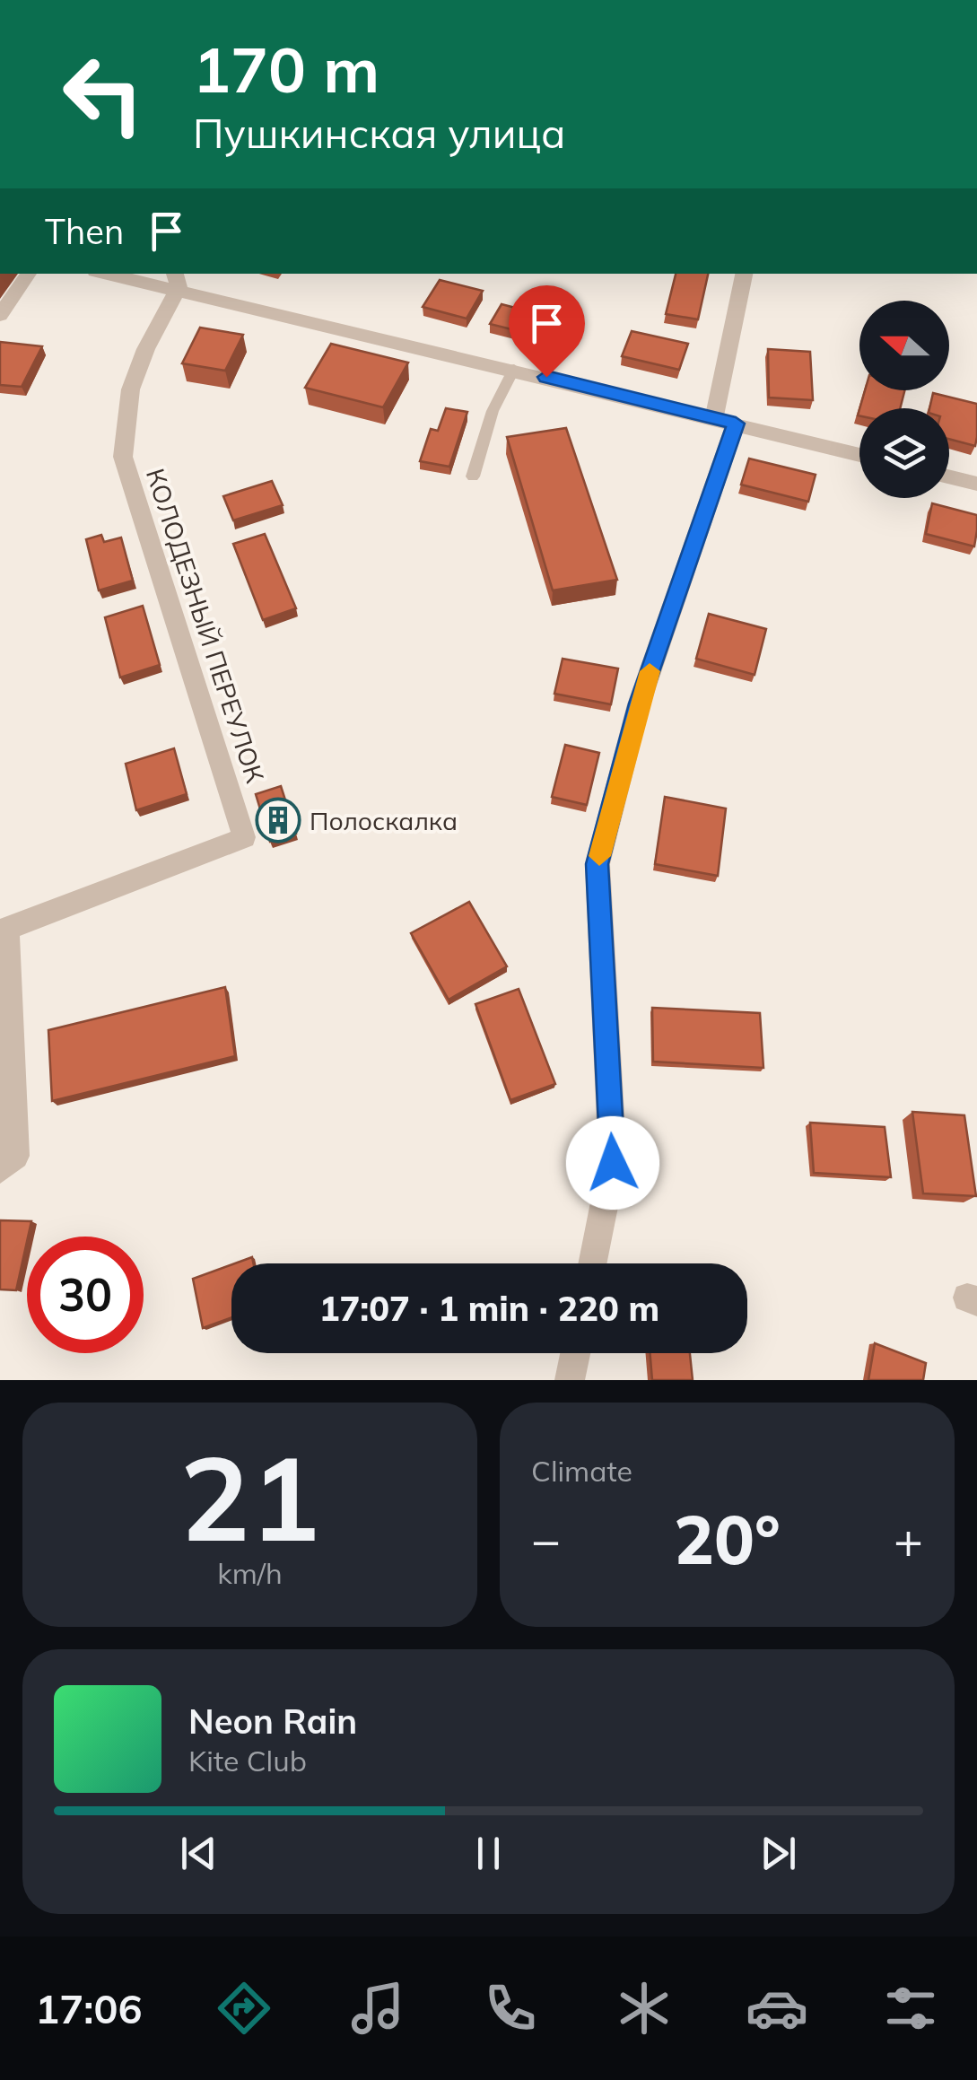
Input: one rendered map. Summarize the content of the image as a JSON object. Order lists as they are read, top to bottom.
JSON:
{
  "streets": {
    "street": ["КОЛОДЕЗНЫЙ ПЕРЕУЛОК"]
  },
  "places": {
    "building": ["Полоскалка"]
  },
  "north": "left",
  "page": {
    "turn": ["170 m", "Пушкинская улица"],
    "then": "Then",
    "limit": "30",
    "trip": "17:07 · 1 min · 220 m",
    "tile": [
      ["21", "km/h"],
      "Climate"
    ],
    "heat": ["−", "20°", "+"],
    "song": ["Neon Rain", "Kite Club"],
    "tabs": "17:06"
  }
}
